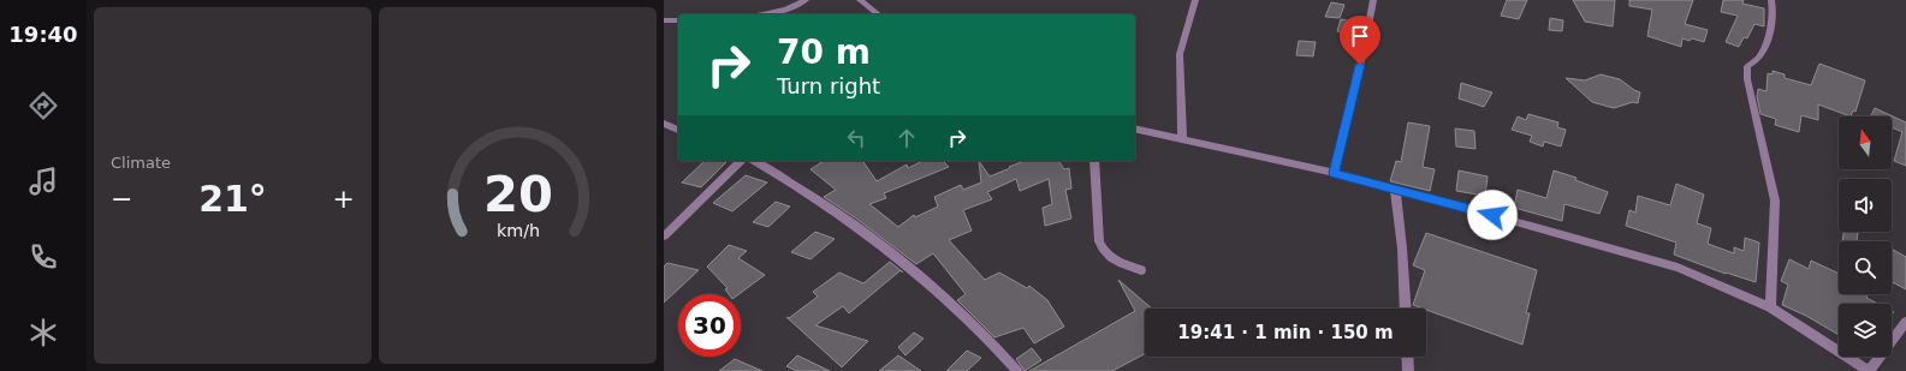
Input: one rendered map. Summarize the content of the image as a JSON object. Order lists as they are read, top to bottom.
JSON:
{
  "north": "top",
  "page": {
    "tabs": "19:40",
    "tile": "Climate",
    "turn": ["70 m", "Turn right"],
    "heat": ["−", "21°", "+"],
    "limit": "30",
    "trip": "19:41 · 1 min · 150 m",
    "gauge": ["20", "km/h"]
  }
}
